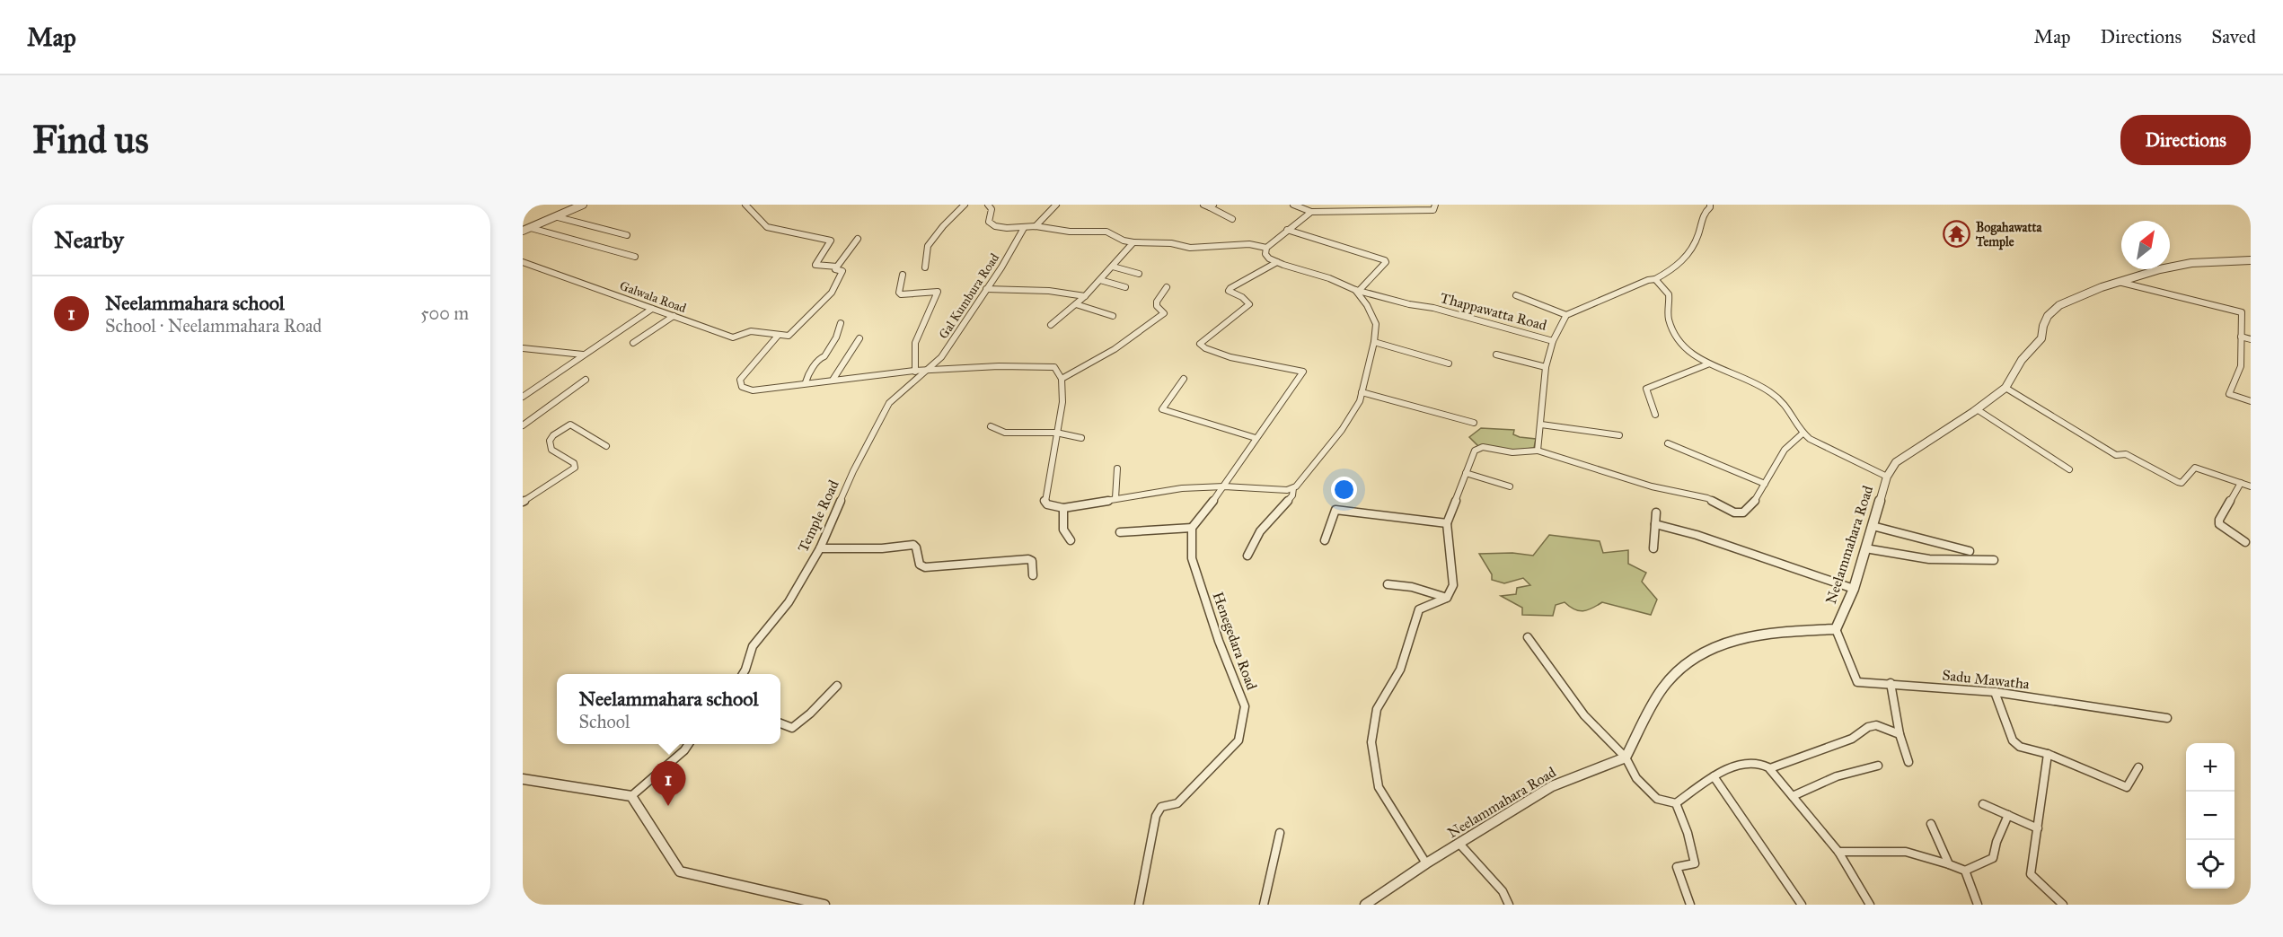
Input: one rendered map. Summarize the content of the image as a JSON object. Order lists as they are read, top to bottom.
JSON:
{
  "streets": {
    "street": [
      "Gal Kumbura Road",
      "Galwala Road",
      "Thappawatta Road",
      "Temple Road",
      "Neelammahara Road",
      "Henegedara Road",
      "Sadu Mawatha"
    ]
  },
  "crossings": [
    ["Gal Kumbura Road", "Temple Road"],
    ["Neelammahara Road", "Sadu Mawatha"]
  ],
  "places": {
    "temple": ["Bogahawatta Temple"]
  },
  "north": "top right",
  "page": {
    "header": "Map",
    "nav": ["Map", "Directions", "Saved"],
    "buttons": "Directions",
    "title": "Find us",
    "heading": "Nearby",
    "list": [
      {
        "mark": "1",
        "name": "Neelammahara school",
        "note": "School · Neelammahara Road",
        "value": "500 m"
      }
    ],
    "popup": ["Neelammahara school", "School"],
    "map_buttons": ["+", "−"],
    "pins": "1"
  }
}
